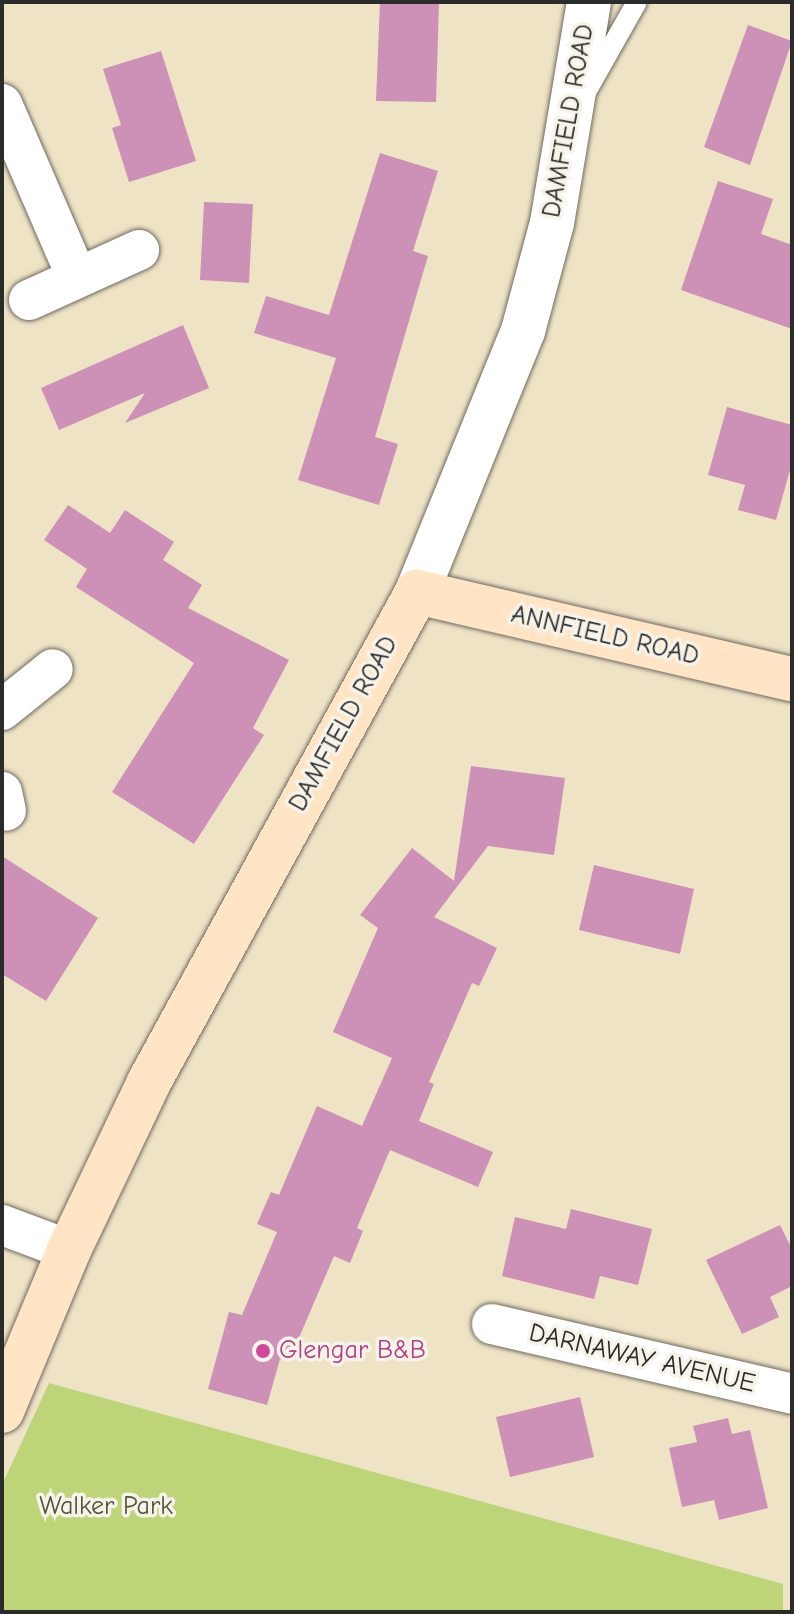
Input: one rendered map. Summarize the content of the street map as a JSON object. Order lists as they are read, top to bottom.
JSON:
{
  "streets": {
    "main road": ["DAMFIELD ROAD", "ANNFIELD ROAD"],
    "street": ["DARNAWAY AVENUE"]
  },
  "crossings": [
    ["DAMFIELD ROAD", "ANNFIELD ROAD"]
  ],
  "parks": ["Walker Park"],
  "places": ["Glengar B&B"]
}
